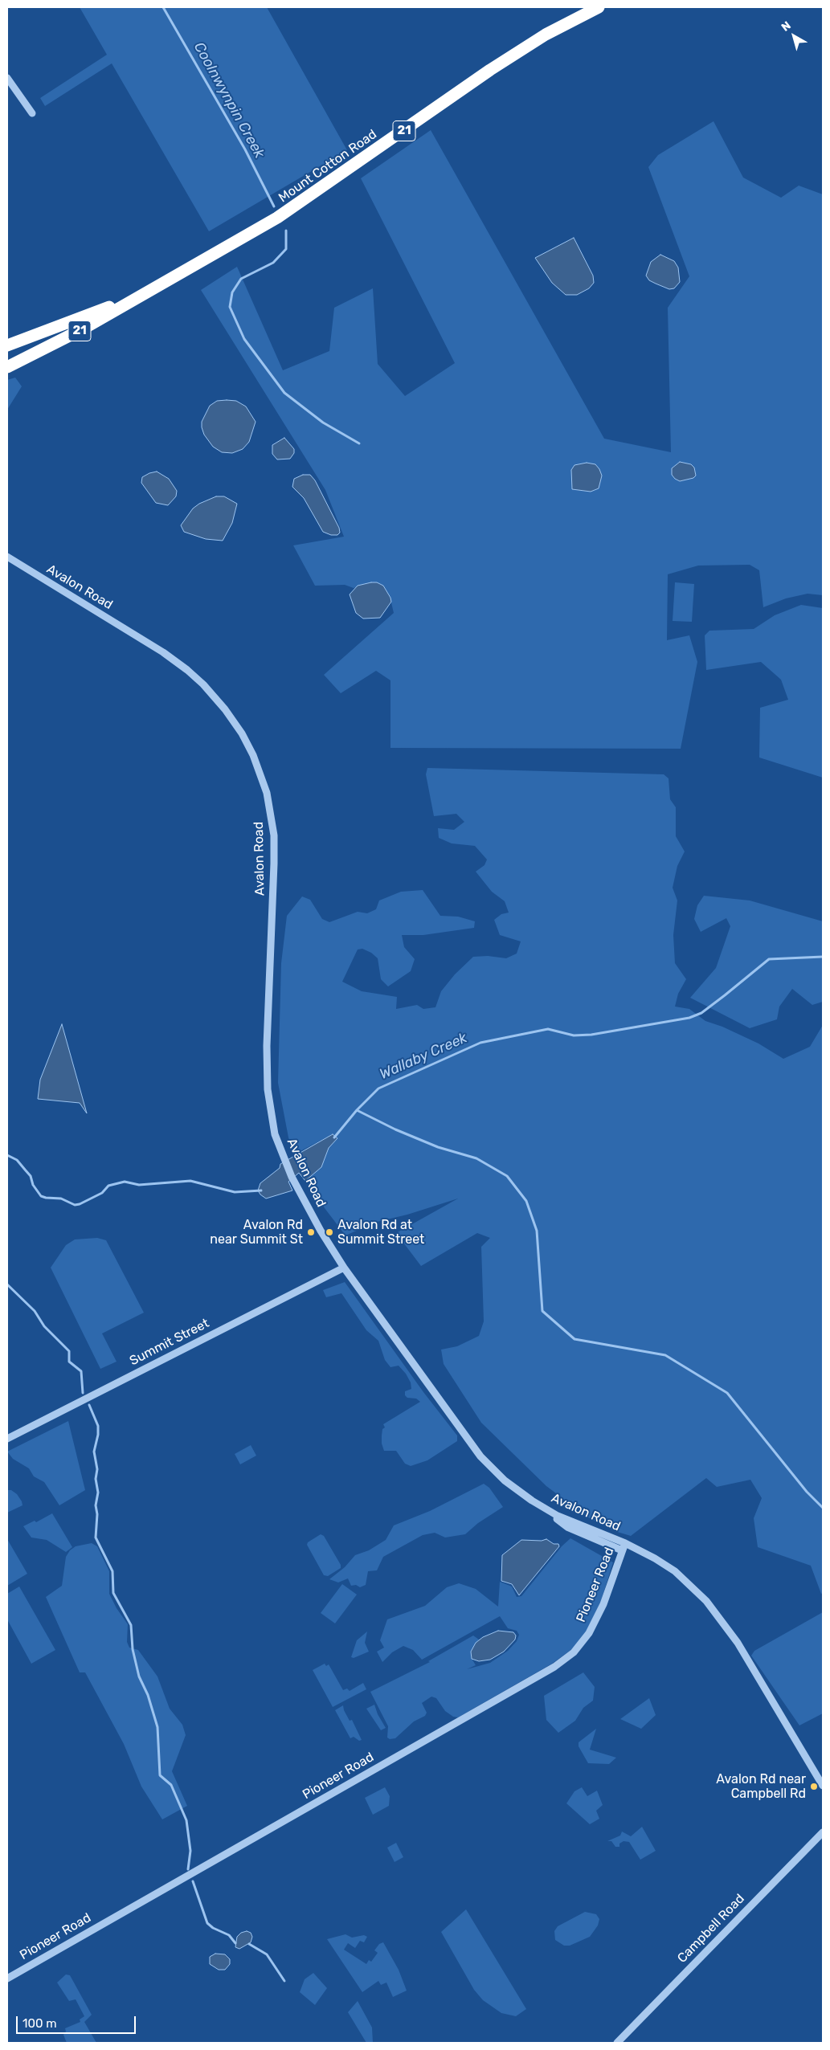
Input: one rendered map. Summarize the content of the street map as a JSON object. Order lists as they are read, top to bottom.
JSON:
{
  "streets": {
    "highway": ["21", "Mount Cotton Road"],
    "street": [
      "Avalon Road",
      "Summit Street",
      "Pioneer Road",
      "Campbell Road"
    ]
  },
  "crossings": [
    ["Avalon Road", "Summit Street"],
    ["Avalon Road", "Pioneer Road"]
  ],
  "water": ["Coolnwynpin Creek", "Wallaby Creek"],
  "places": ["Avalon Rd near Summit St", "Avalon Rd at Summit Street", "Avalon Rd near Campbell Rd"],
  "scale_bar": "100 m",
  "north": "top left"
}
